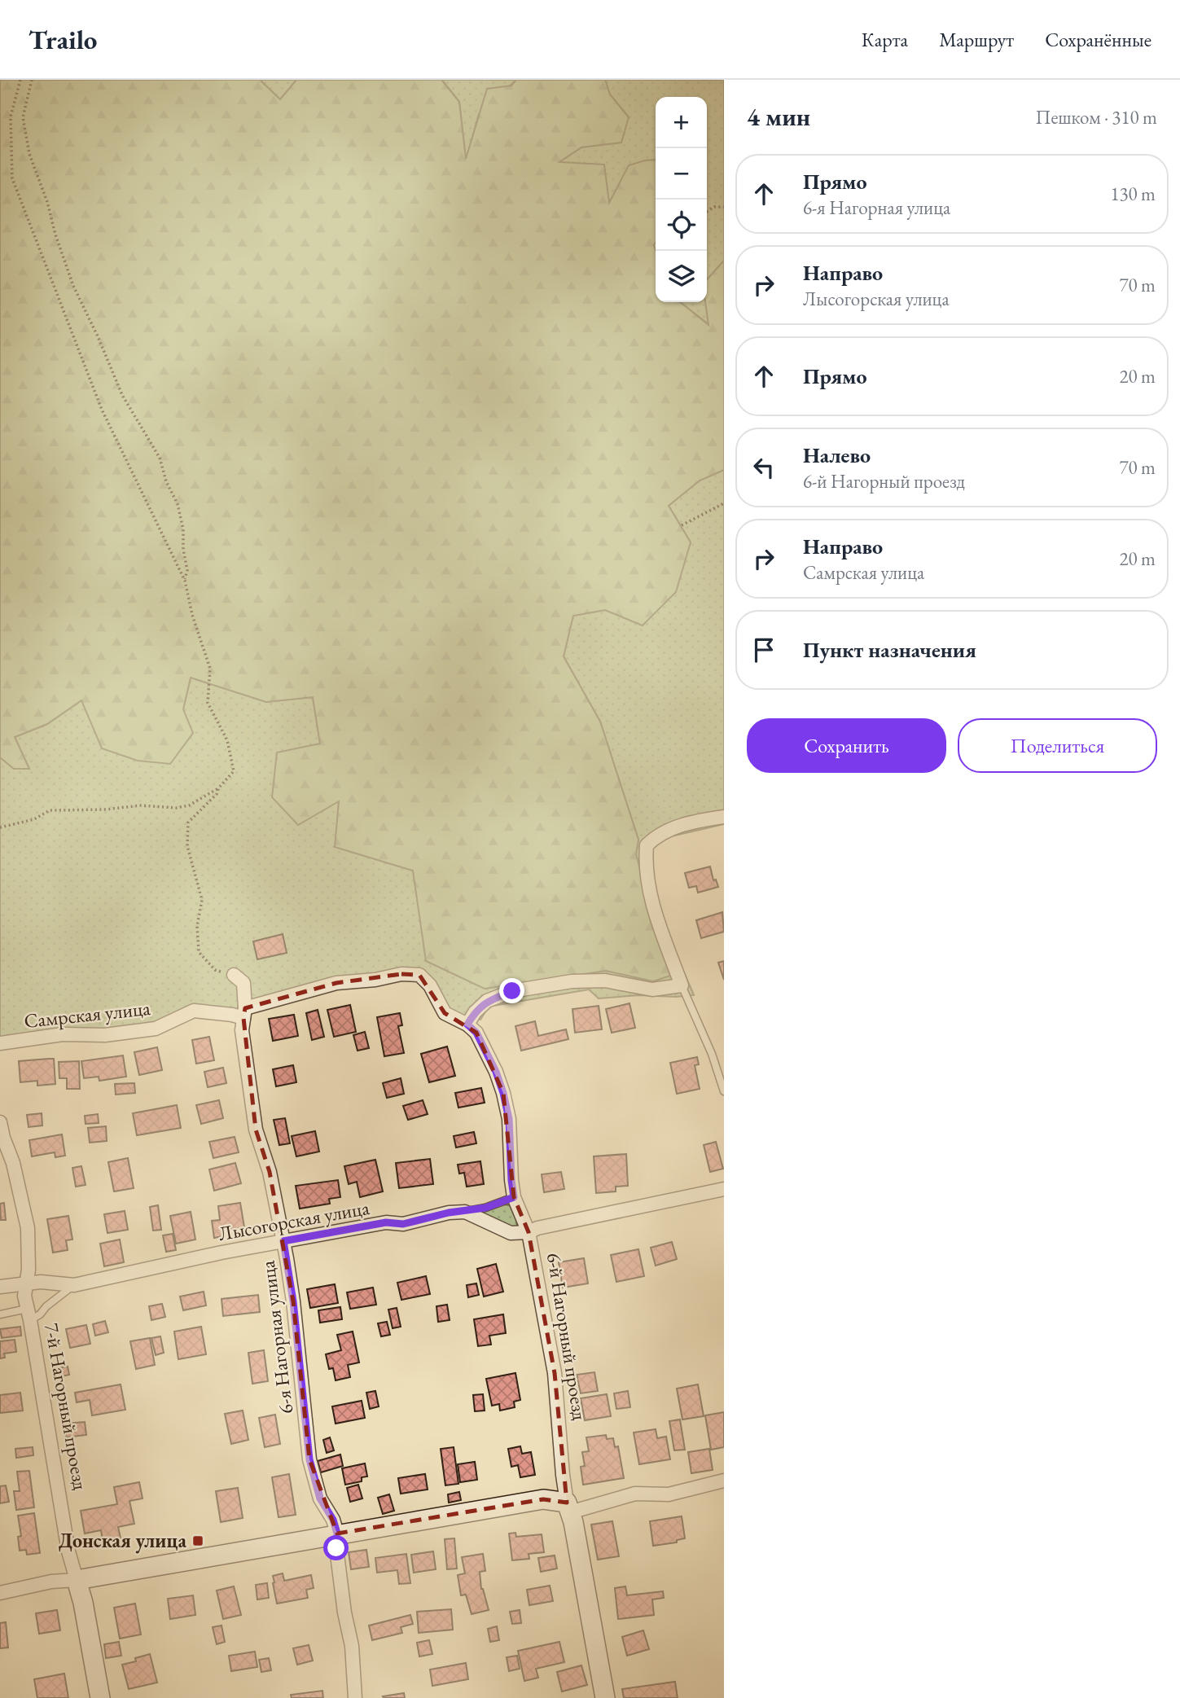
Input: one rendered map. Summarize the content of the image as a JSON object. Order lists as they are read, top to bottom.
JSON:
{
  "streets": {
    "street": [
      "Самрская улица",
      "Лысогорская улица",
      "6-й Нагорный проезд",
      "6-я Нагорная улица",
      "7-й Нагорный проезд"
    ]
  },
  "crossings": [
    ["Самрская улица", "6-й Нагорный проезд"],
    ["Самрская улица", "6-я Нагорная улица"],
    ["Лысогорская улица", "6-я Нагорная улица"],
    ["Лысогорская улица", "7-й Нагорный проезд"]
  ],
  "places": {
    "transit": ["Донская улица"]
  },
  "page": {
    "header": "Trailo",
    "nav": ["Карта", "Маршрут", "Сохранённые"],
    "heading": ["4 мин", "Пешком · 310 m"],
    "map_buttons": ["+", "−"],
    "list": [
      ["Прямо", "6-я Нагорная улица", "130 m"],
      ["Направо", "Лысогорская улица", "70 m"],
      ["Прямо", "20 m"],
      ["Налево", "6-й Нагорный проезд", "70 m"],
      ["Направо", "Самрская улица", "20 m"],
      "Пункт назначения"
    ],
    "buttons": ["Сохранить", "Поделиться"]
  }
}
